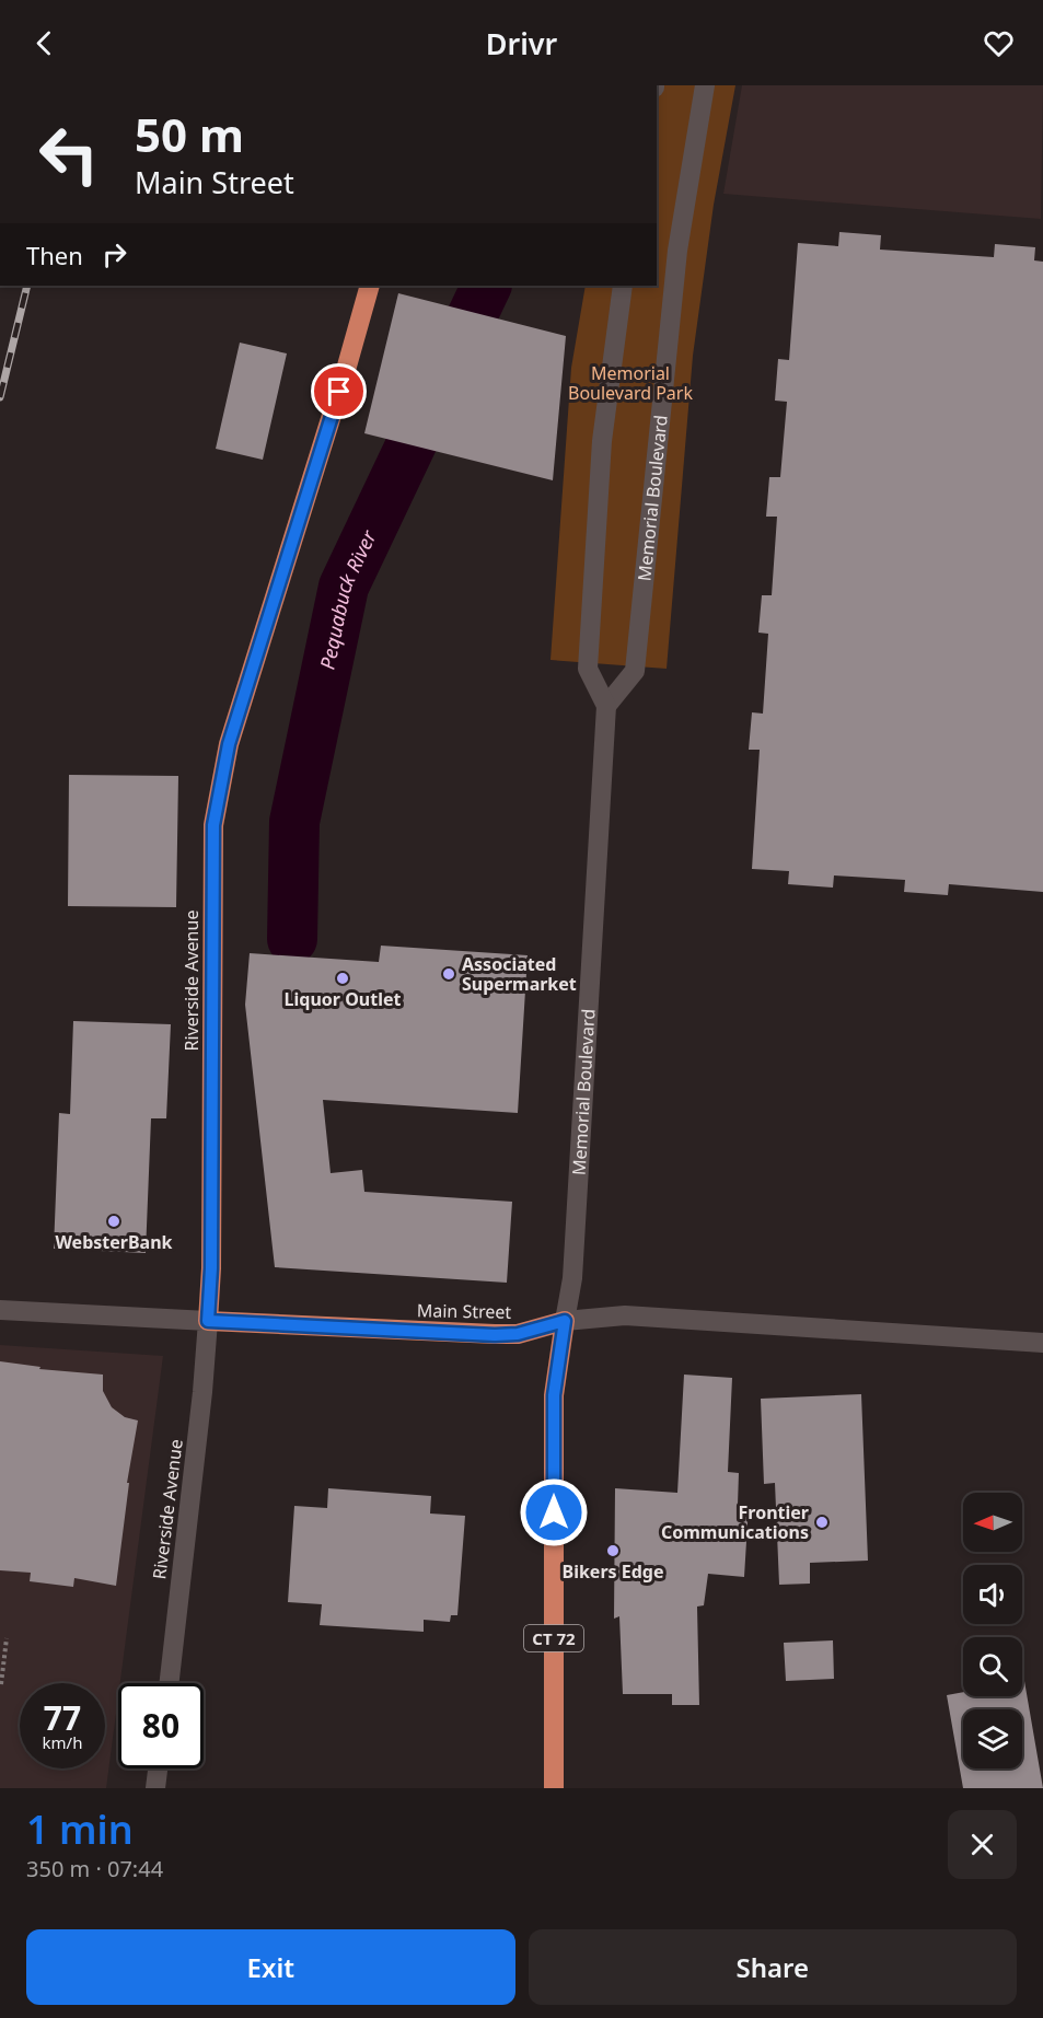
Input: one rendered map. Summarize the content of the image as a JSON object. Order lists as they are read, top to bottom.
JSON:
{
  "streets": {
    "highway": ["Riverside Avenue", "Main Street", "CT 72"],
    "main road": ["Memorial Boulevard"]
  },
  "crossings": [
    ["Memorial Boulevard", "Main Street"],
    ["Memorial Boulevard", "CT 72"],
    ["Riverside Avenue", "Main Street"],
    ["Main Street", "CT 72"]
  ],
  "water": ["Pequabuck River"],
  "parks": ["Memorial Boulevard Park"],
  "places": [
    "Associated Supermarket",
    "Liquor Outlet",
    "WebsterBank",
    "Frontier Communications",
    "Bikers Edge"
  ],
  "north": "left",
  "page": {
    "header": "Drivr",
    "turn": ["50 m", "Main Street"],
    "then": "Then",
    "speed": "77 km/h",
    "limit": "80",
    "heading": ["1 min", "350 m · 07:44"],
    "buttons": ["Exit", "Share"]
  }
}
